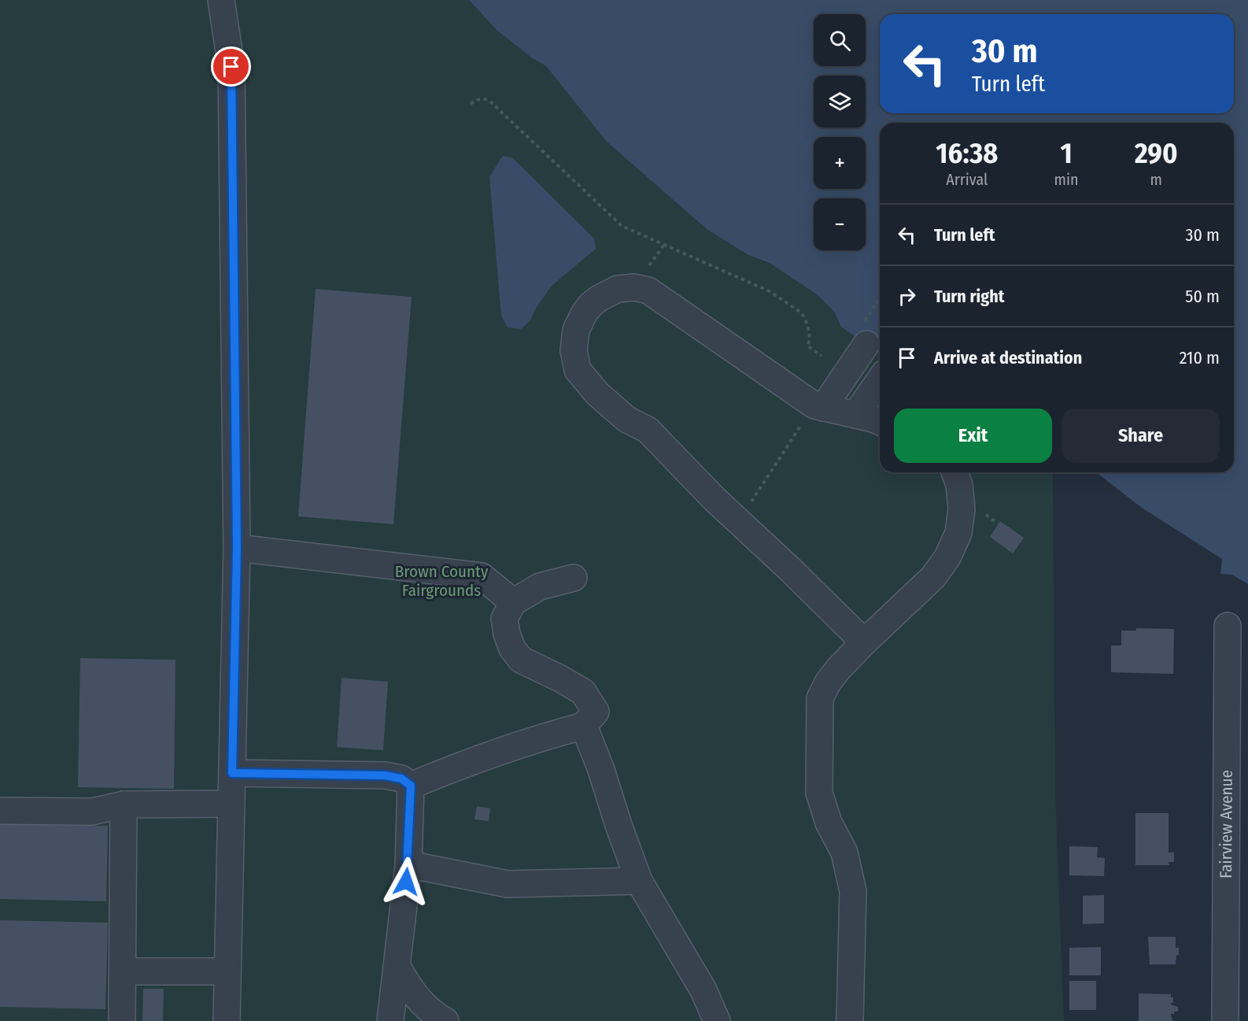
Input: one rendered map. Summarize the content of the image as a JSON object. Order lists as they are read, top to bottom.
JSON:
{
  "streets": {
    "street": ["Fairview Avenue"]
  },
  "parks": ["Brown County Fairgrounds"],
  "page": {
    "map_buttons": ["+", "−"],
    "turn": ["30 m", "Turn left"],
    "eta": [
      "16:38",
      "Arrival",
      "1",
      "min",
      "290",
      "m"
    ],
    "list": [
      {
        "name": "Turn left",
        "value": "30 m"
      },
      {
        "name": "Turn right",
        "value": "50 m"
      },
      {
        "name": "Arrive at destination",
        "value": "210 m"
      }
    ],
    "buttons": ["Exit", "Share"]
  }
}
